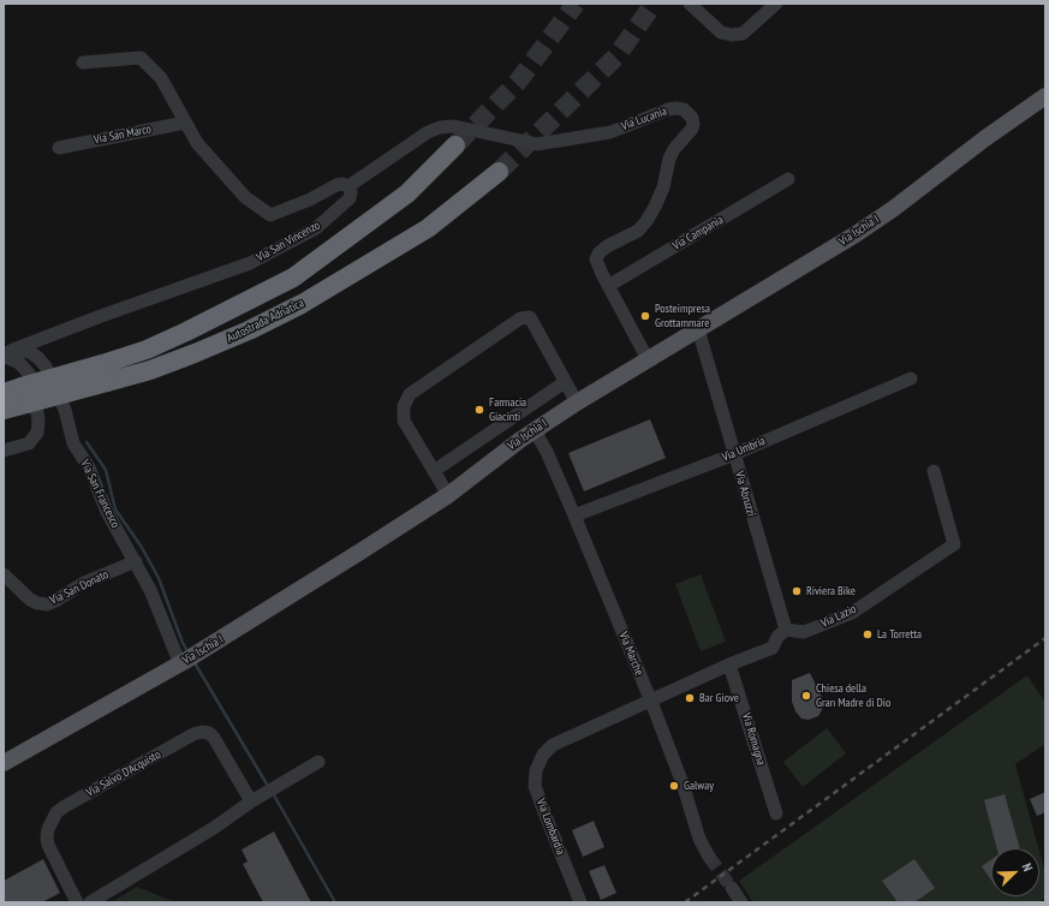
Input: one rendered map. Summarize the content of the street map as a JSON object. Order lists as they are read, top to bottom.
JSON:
{
  "streets": {
    "highway": ["Autostrada Adriatica"],
    "main road": ["Via Ischia I"],
    "street": [
      "Via Lucania",
      "Via San Marco",
      "Via Campania",
      "Via San Vincenzo",
      "Via Umbria",
      "Via San Francesco",
      "Via Abruzzi",
      "Via San Donato",
      "Via Lazio",
      "Via Marche",
      "Via Romagna",
      "Via Salvo D'Acquisto",
      "Via Lombardia"
    ]
  },
  "crossings": [
    ["Via Lucania", "Via Ischia I"],
    ["Via Lucania", "Via Campania"],
    ["Via Lucania", "Via San Vincenzo"],
    ["Via Ischia I", "Via San Francesco"],
    ["Via Ischia I", "Via Abruzzi"],
    ["Via Ischia I", "Via Marche"],
    ["Via San Vincenzo", "Via San Francesco"],
    ["Via Umbria", "Via Abruzzi"],
    ["Via Umbria", "Via Marche"],
    ["Via San Francesco", "Via San Donato"],
    ["Via Abruzzi", "Via Lazio"],
    ["Via Marche", "Via Lombardia"]
  ],
  "places": [
    "Posteimpresa Grottammare",
    "Farmacia Giacinti",
    "Riviera Bike",
    "La Torretta",
    "Chiesa della Gran Madre di Dio",
    "Bar Giove",
    "Galway"
  ],
  "north": "top right"
}
